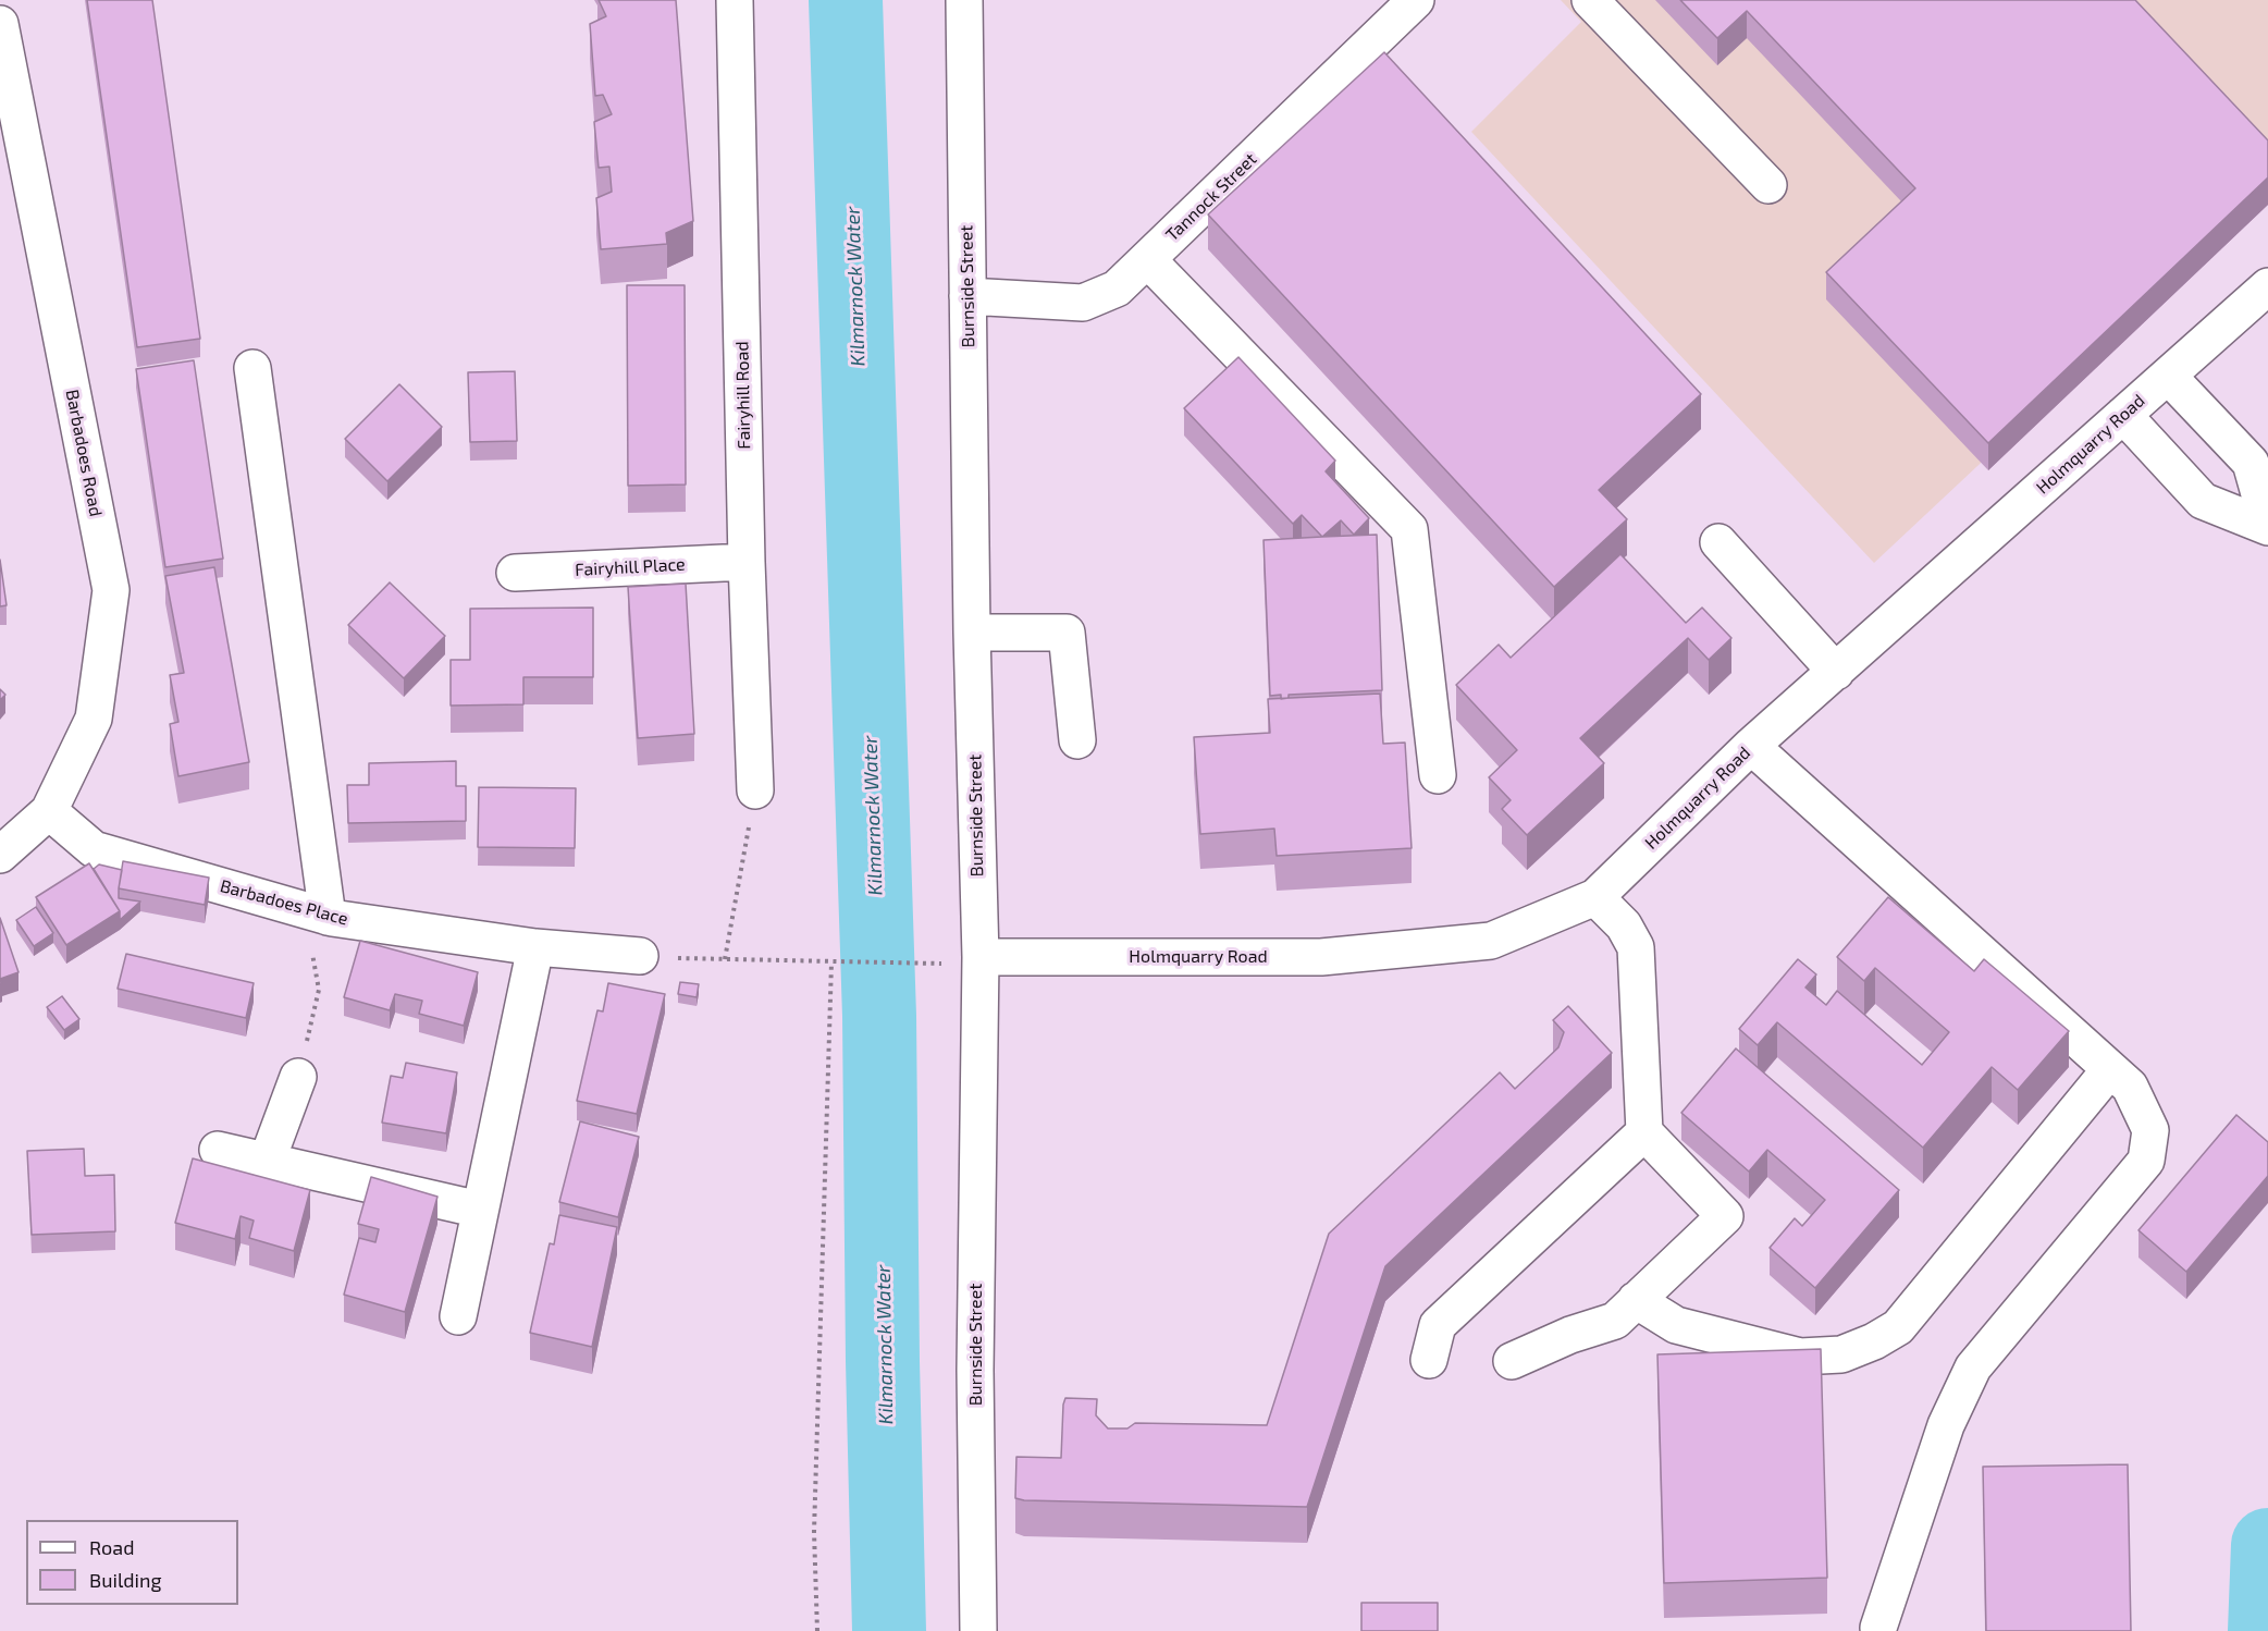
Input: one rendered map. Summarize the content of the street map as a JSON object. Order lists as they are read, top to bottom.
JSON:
{
  "streets": {
    "street": [
      "Tannock Street",
      "Burnside Street",
      "Fairyhill Road",
      "Holmquarry Road",
      "Barbadoes Road",
      "Fairyhill Place",
      "Barbadoes Place"
    ]
  },
  "crossings": [
    ["Tannock Street", "Burnside Street"],
    ["Burnside Street", "Holmquarry Road"],
    ["Fairyhill Road", "Fairyhill Place"],
    ["Barbadoes Road", "Barbadoes Place"]
  ],
  "water": ["Kilmarnock Water"],
  "legend": ["Road", "Building"]
}
